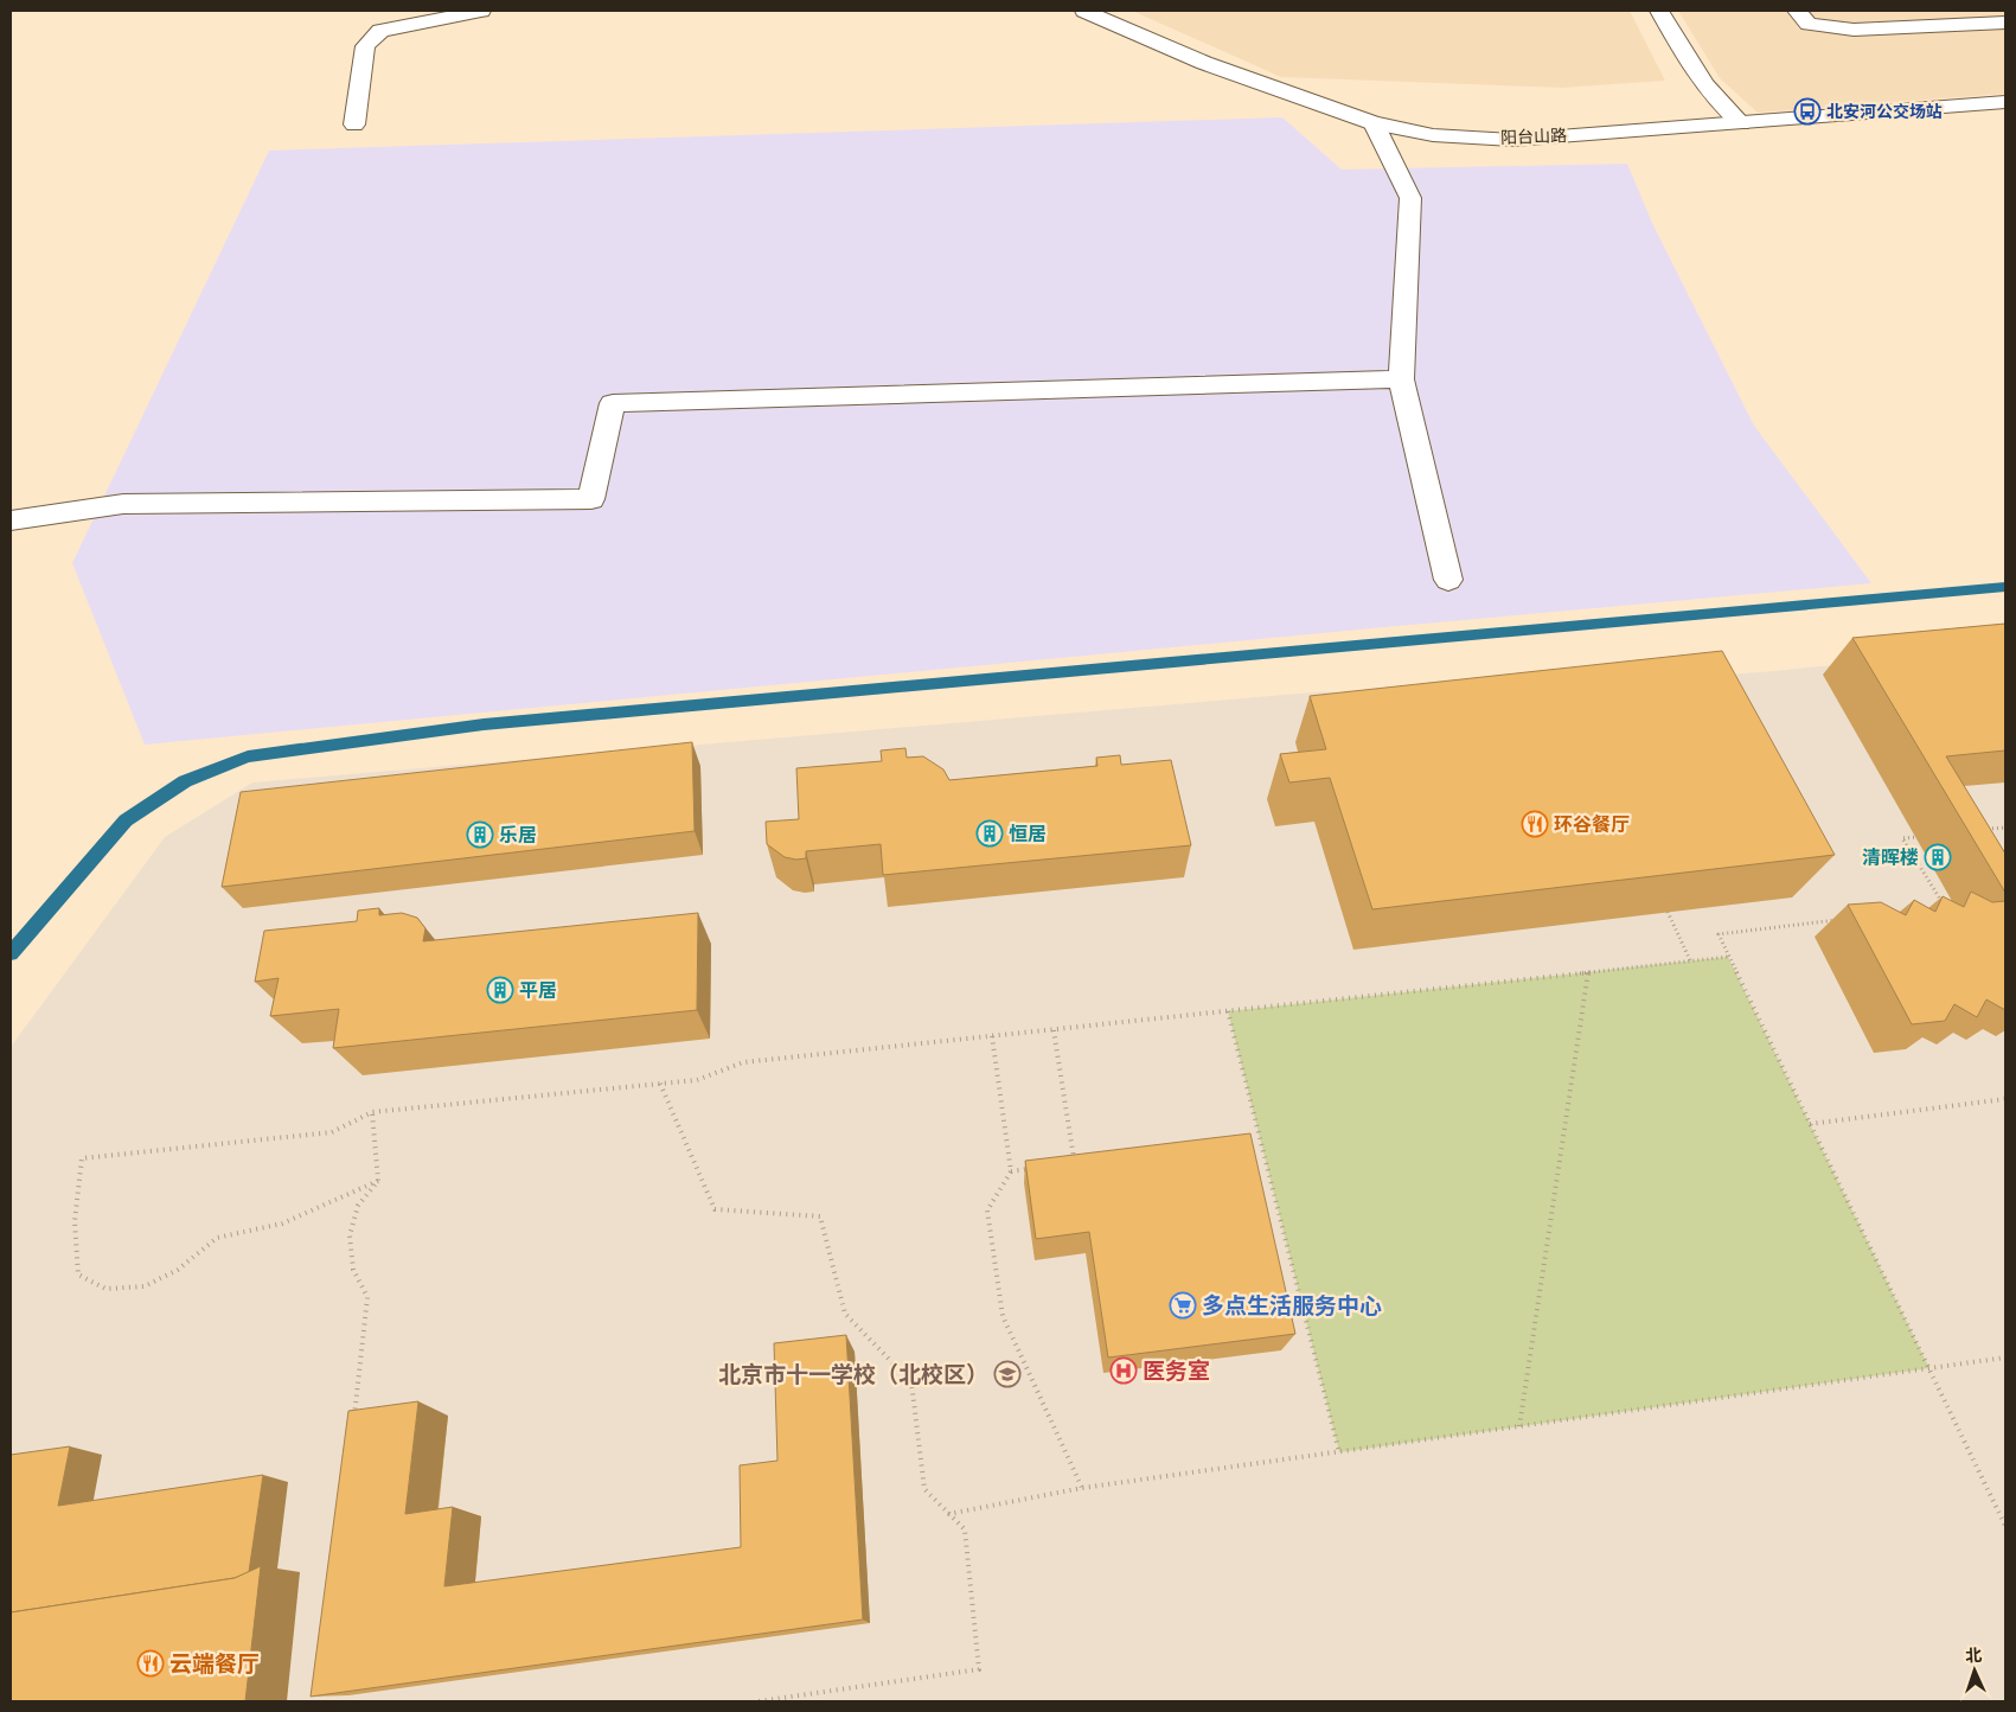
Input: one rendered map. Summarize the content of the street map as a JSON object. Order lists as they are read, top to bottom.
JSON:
{
  "streets": {
    "street": ["阳台山路"]
  },
  "places": {
    "bus stop": ["北安河公交场站"],
    "restaurant": ["环谷餐厅", "云端餐厅"],
    "building": [
      "恒居",
      "乐居",
      "清晖楼",
      "平居"
    ],
    "supermarket": ["多点生活服务中心"],
    "hospital": ["医务室"],
    "school or university": ["北京市十一学校（北校区）"]
  },
  "north": "top"
}
